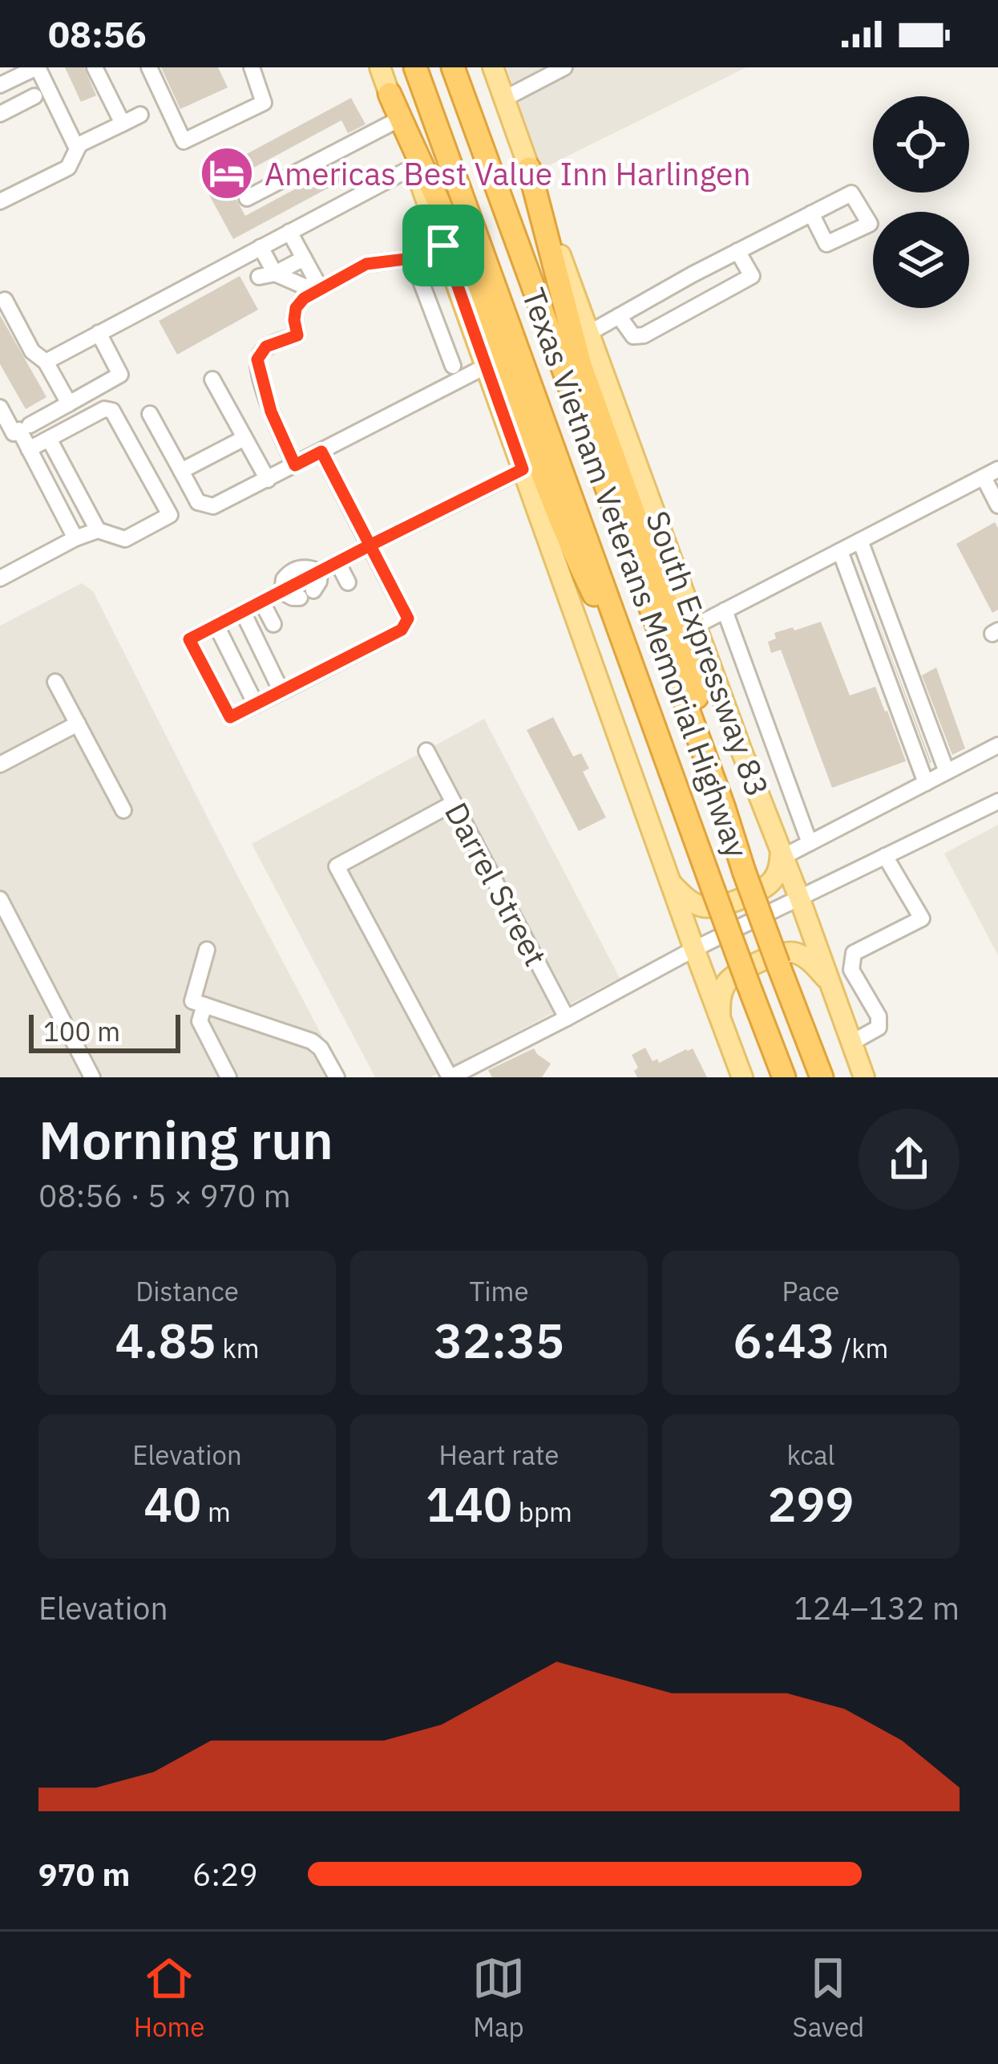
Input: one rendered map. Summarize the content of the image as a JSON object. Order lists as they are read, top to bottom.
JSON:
{
  "streets": {
    "highway": ["Texas Vietnam Veterans Memorial Highway"],
    "main road": ["South Expressway 83"],
    "street": ["Darrel Street"]
  },
  "places": {
    "hotel": ["Americas Best Value Inn Harlingen"]
  },
  "scale_bar": "100 m",
  "page": {
    "status": "08:56",
    "scale": "100 m",
    "heading": ["Morning run", "08:56 · 5 × 970 m"],
    "stats": [
      ["Distance", "4.85 km"],
      ["Time", "32:35"],
      ["Pace", "6:43 /km"],
      ["Elevation", "40 m"],
      ["Heart rate", "140 bpm"],
      ["kcal", "299"]
    ],
    "chart": ["Elevation", "124–132 m"],
    "list": [
      {
        "name": "970 m",
        "note": "6:29"
      }
    ],
    "tabs": ["Home", "Map", "Saved"]
  }
}
